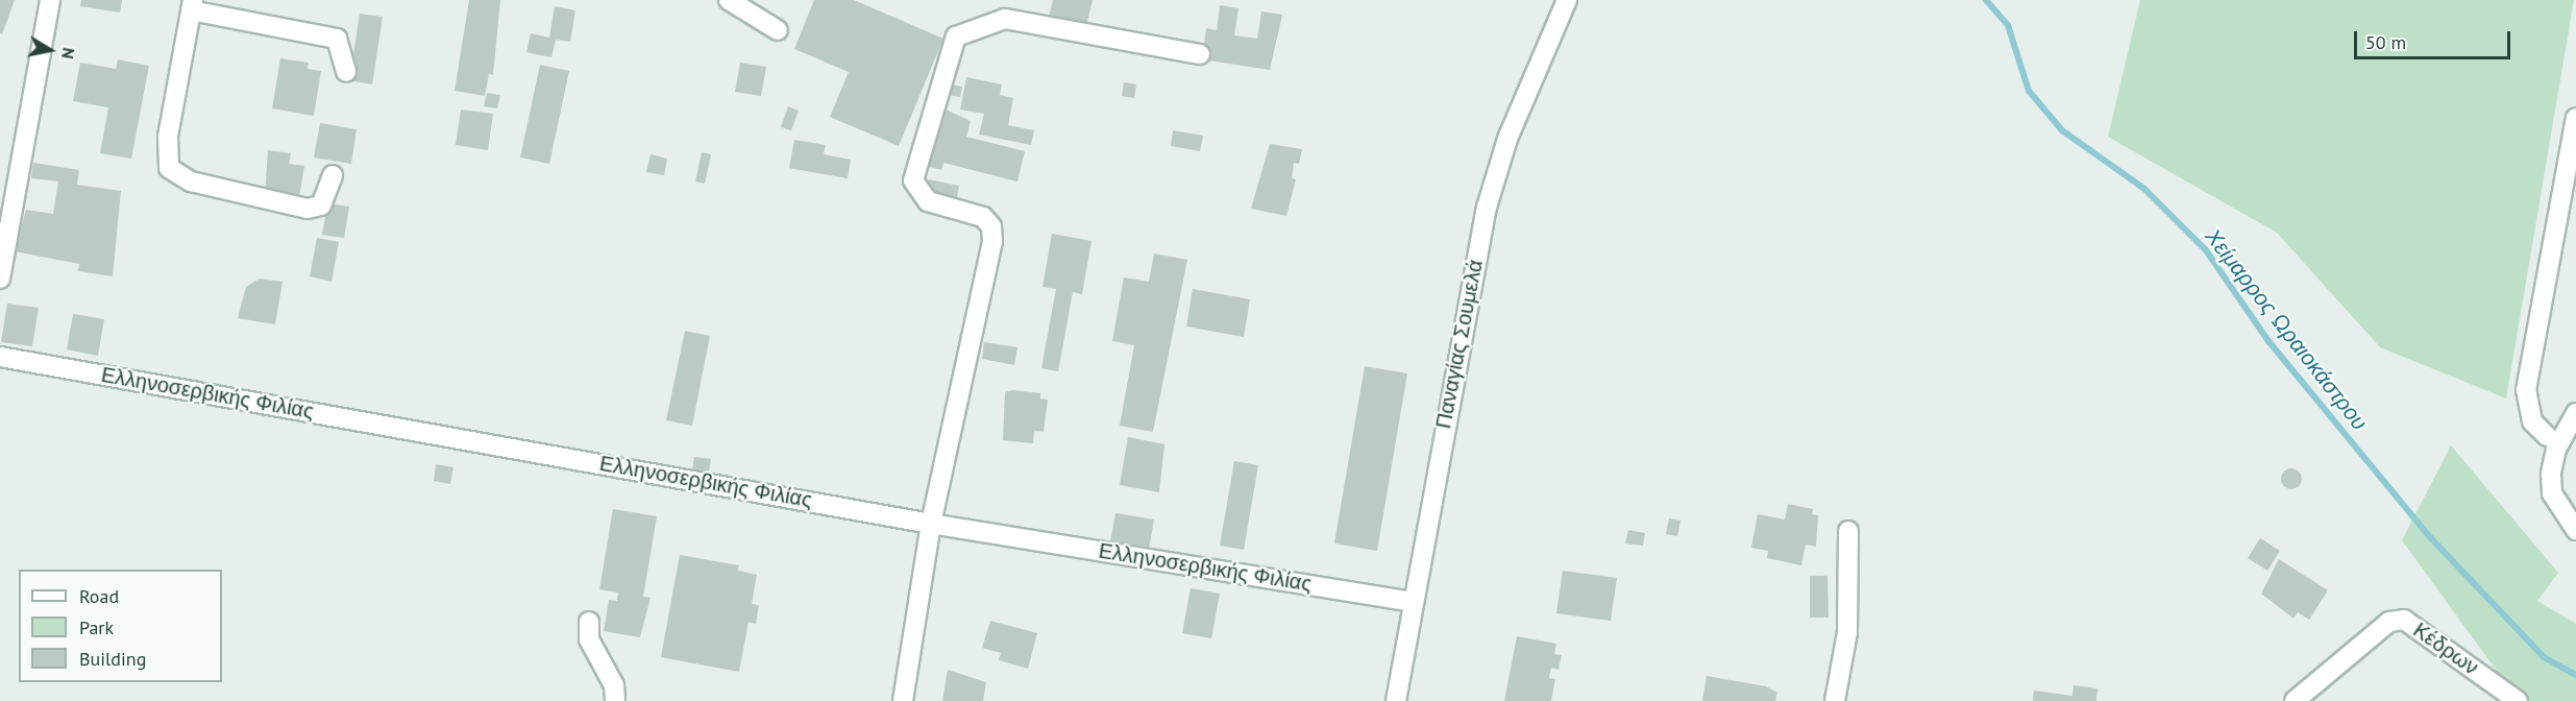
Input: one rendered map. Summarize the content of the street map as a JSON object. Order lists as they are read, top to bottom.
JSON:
{
  "streets": {
    "street": ["Παναγίας Σουμελά", "Ελληνοσερβικής Φιλίας", "Κέδρων"]
  },
  "crossings": [
    ["Παναγίας Σουμελά", "Ελληνοσερβικής Φιλίας"]
  ],
  "water": ["Χείμαρρος Ωραιοκάστρου"],
  "legend": ["Road", "Park", "Building"],
  "scale_bar": "50 m",
  "north": "right"
}
